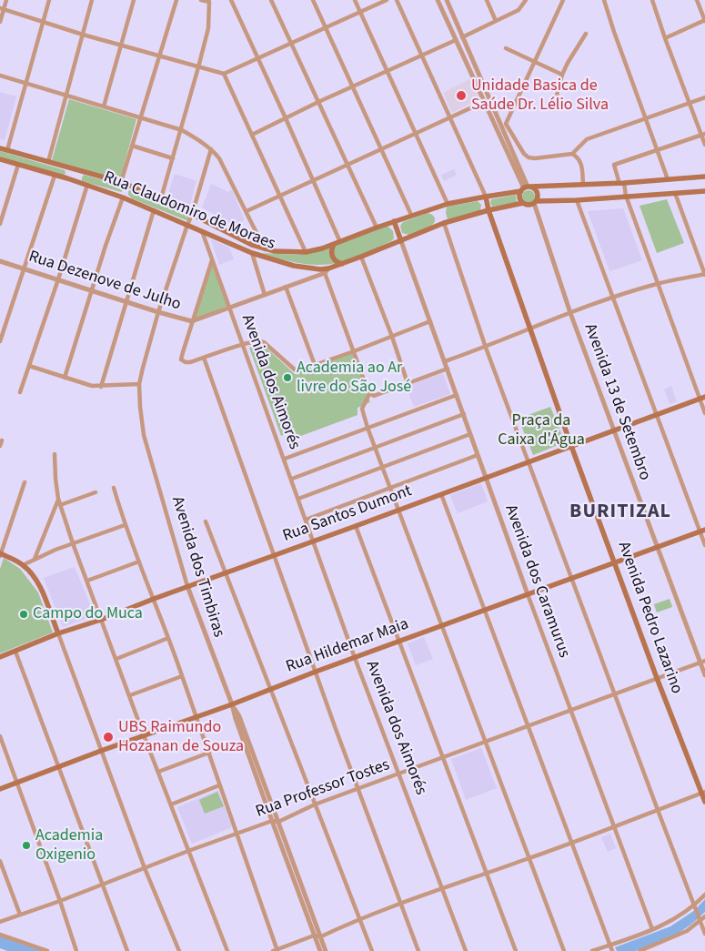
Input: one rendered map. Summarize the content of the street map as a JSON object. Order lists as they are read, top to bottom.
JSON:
{
  "streets": {
    "main road": [
      "Rua Claudomiro de Moraes",
      "Rua Santos Dumont",
      "Avenida Pedro Lazarino",
      "Rua Hildemar Maia"
    ],
    "street": [
      "Rua Dezenove de Julho",
      "Avenida dos Aimorés",
      "Avenida 13 de Setembro",
      "Avenida dos Timbiras",
      "Avenida dos Caramurus",
      "Rua Professor Tostes"
    ]
  },
  "crossings": [
    ["Rua Claudomiro de Moraes", "Rua Dezenove de Julho"],
    ["Rua Claudomiro de Moraes", "Avenida dos Aimorés"],
    ["Rua Claudomiro de Moraes", "Avenida 13 de Setembro"],
    ["Rua Claudomiro de Moraes", "Avenida dos Timbiras"],
    ["Rua Claudomiro de Moraes", "Avenida dos Caramurus"],
    ["Rua Claudomiro de Moraes", "Avenida Pedro Lazarino"],
    ["Rua Dezenove de Julho", "Avenida dos Aimorés"],
    ["Rua Dezenove de Julho", "Avenida dos Timbiras"],
    ["Avenida dos Aimorés", "Rua Santos Dumont"],
    ["Avenida dos Aimorés", "Rua Hildemar Maia"],
    ["Avenida dos Aimorés", "Rua Professor Tostes"],
    ["Avenida 13 de Setembro", "Rua Santos Dumont"],
    ["Avenida 13 de Setembro", "Rua Hildemar Maia"],
    ["Avenida 13 de Setembro", "Rua Professor Tostes"],
    ["Rua Santos Dumont", "Avenida dos Timbiras"],
    ["Rua Santos Dumont", "Avenida dos Caramurus"],
    ["Rua Santos Dumont", "Avenida Pedro Lazarino"],
    ["Avenida dos Timbiras", "Rua Hildemar Maia"],
    ["Avenida dos Timbiras", "Rua Professor Tostes"],
    ["Avenida dos Caramurus", "Rua Hildemar Maia"],
    ["Avenida dos Caramurus", "Rua Professor Tostes"],
    ["Avenida Pedro Lazarino", "Rua Hildemar Maia"],
    ["Avenida Pedro Lazarino", "Rua Professor Tostes"]
  ],
  "districts": ["BURITIZAL"],
  "parks": ["Praça da Caixa d'Água"],
  "places": [
    "Unidade Basica de Saúde Dr. Lélio Silva",
    "Academia ao Ar livre do São José",
    "Campo do Muca",
    "UBS Raimundo Hozanan de Souza",
    "Academia Oxigenio"
  ]
}
